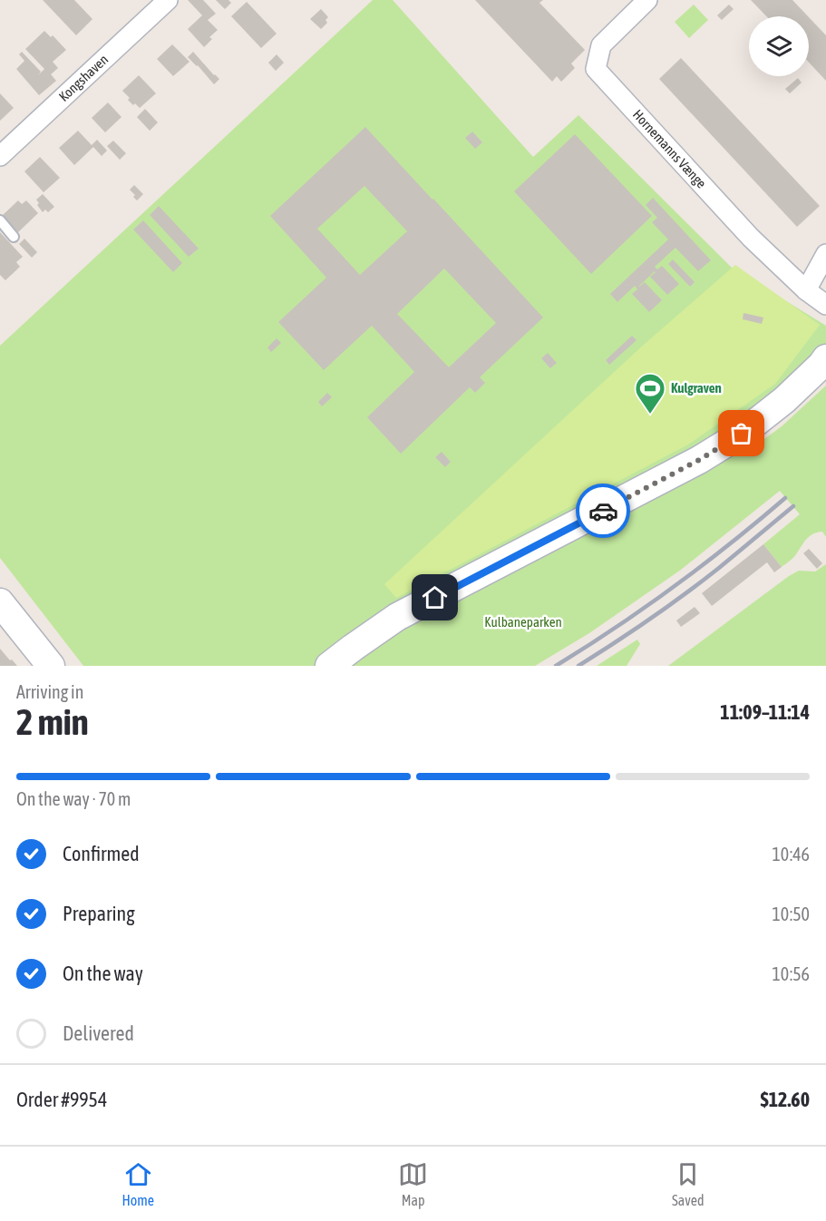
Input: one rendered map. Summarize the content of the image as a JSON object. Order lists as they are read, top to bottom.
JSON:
{
  "streets": {
    "street": ["Kongshaven", "Hornemanns Vænge"]
  },
  "parks": ["Kulbaneparken"],
  "places": {
    "sports": ["Kulgraven"]
  },
  "page": {
    "heading": ["2 min", "Arriving in", "11:09–11:14"],
    "panel": ["Order #9954", "$12.60"],
    "bar": "On the way · 70 m",
    "list": [
      ["Confirmed", "10:46"],
      ["Preparing", "10:50"],
      ["On the way", "10:56"],
      "Delivered"
    ],
    "tabs": ["Home", "Map", "Saved"]
  }
}
